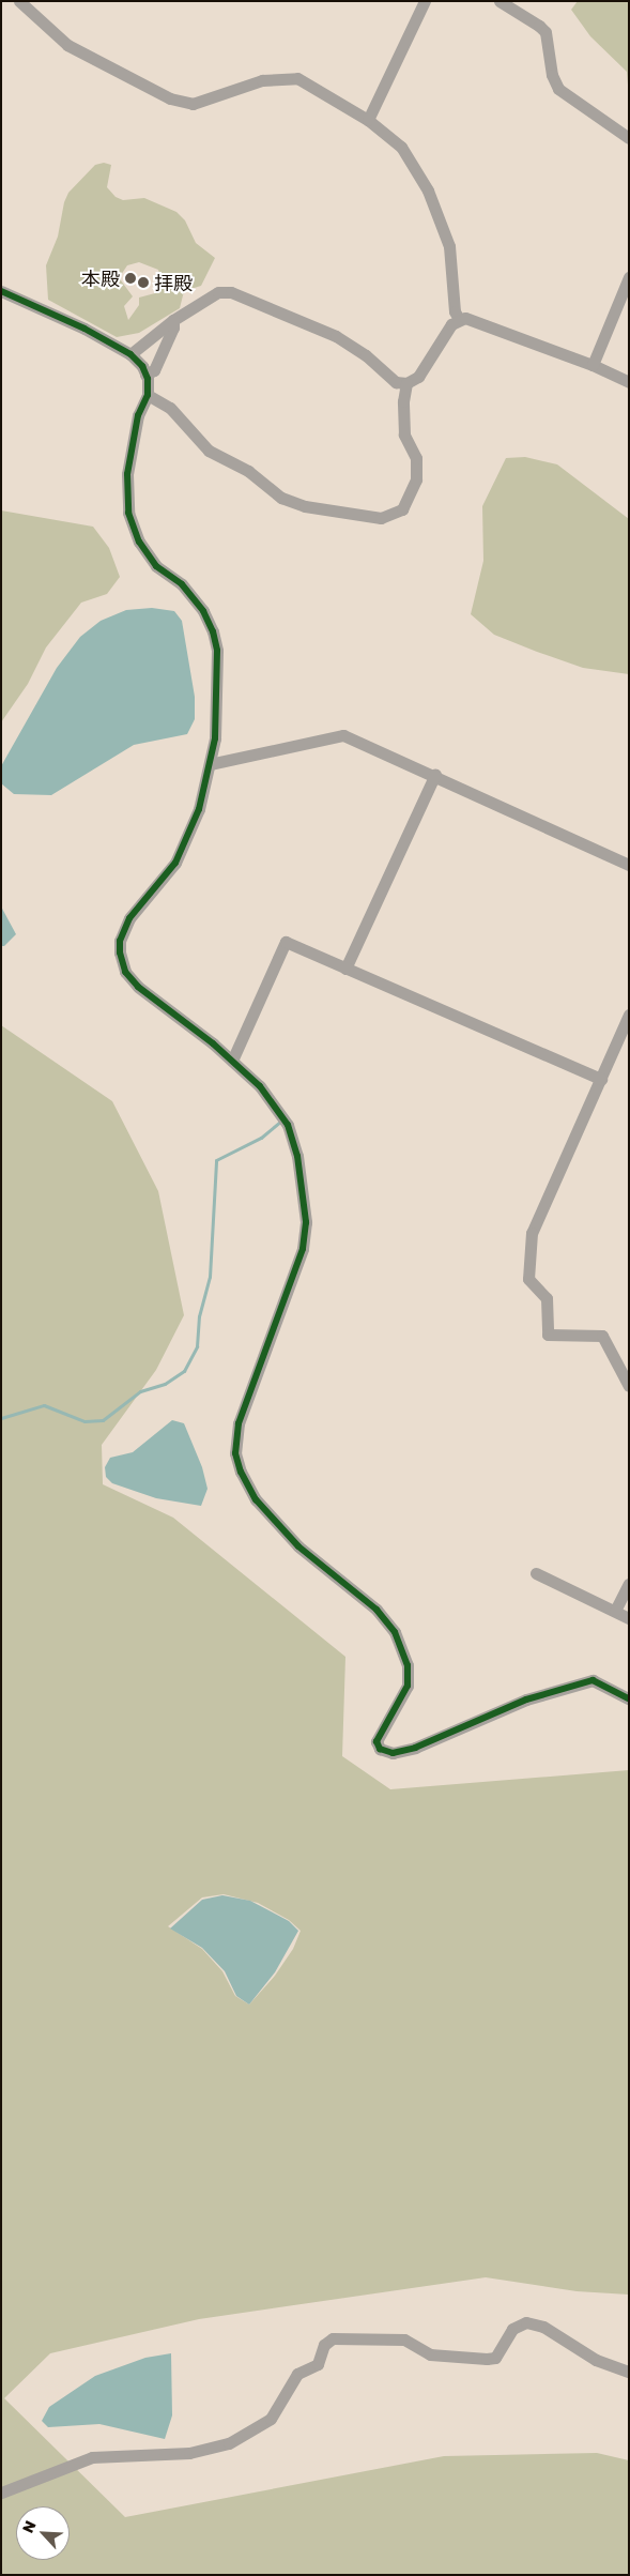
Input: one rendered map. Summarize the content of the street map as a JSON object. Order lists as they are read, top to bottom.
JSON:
{
  "places": ["本殿", "拝殿"],
  "north": "top left"
}
